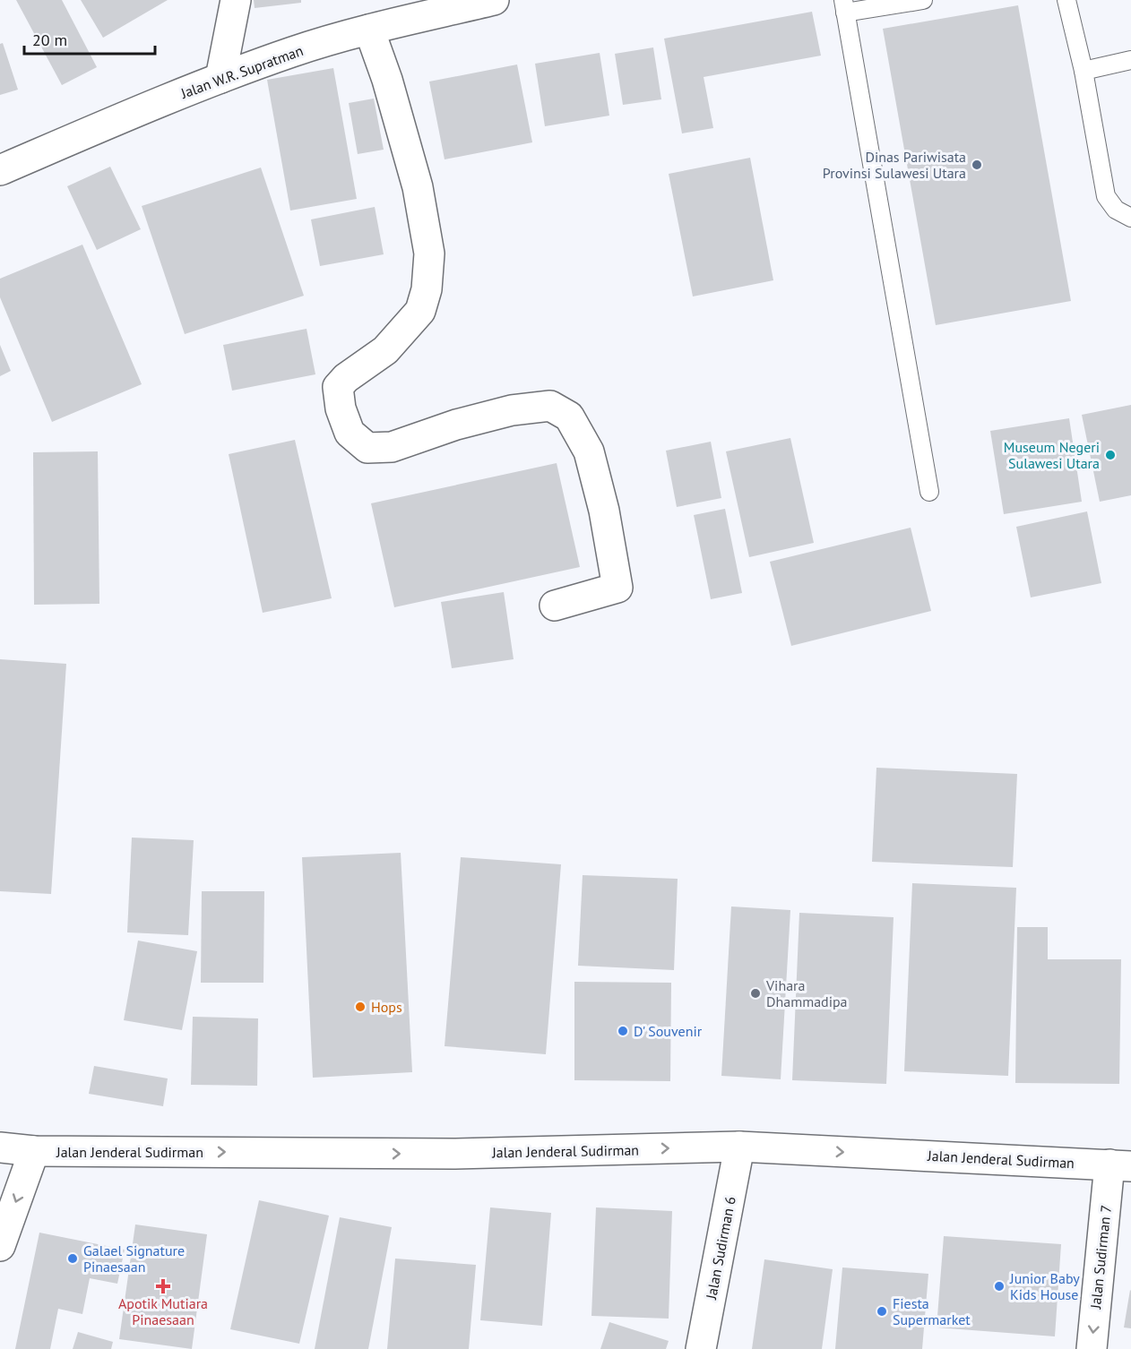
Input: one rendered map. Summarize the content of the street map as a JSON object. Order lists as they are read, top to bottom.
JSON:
{
  "streets": {
    "main road": [
      "Jalan W.R. Supratman",
      "Jalan Jenderal Sudirman",
      "Jalan Sudirman 6",
      "Jalan Sudirman 7"
    ]
  },
  "crossings": [
    ["Jalan Jenderal Sudirman", "Jalan Sudirman 6"],
    ["Jalan Jenderal Sudirman", "Jalan Sudirman 7"]
  ],
  "one_way": ["Jalan Jenderal Sudirman", "Jalan Sudirman 7"],
  "places": {
    "other": [
      "Dinas Pariwisata Provinsi Sulawesi Utara",
      "Museum Negeri Sulawesi Utara",
      "Vihara Dhammadipa",
      "Hops",
      "D' Souvenir",
      "Galael Signature Pinaesaan",
      "Junior Baby Kids House",
      "Fiesta Supermarket"
    ],
    "health": ["Apotik Mutiara Pinaesaan"]
  },
  "scale_bar": "20 m"
}
